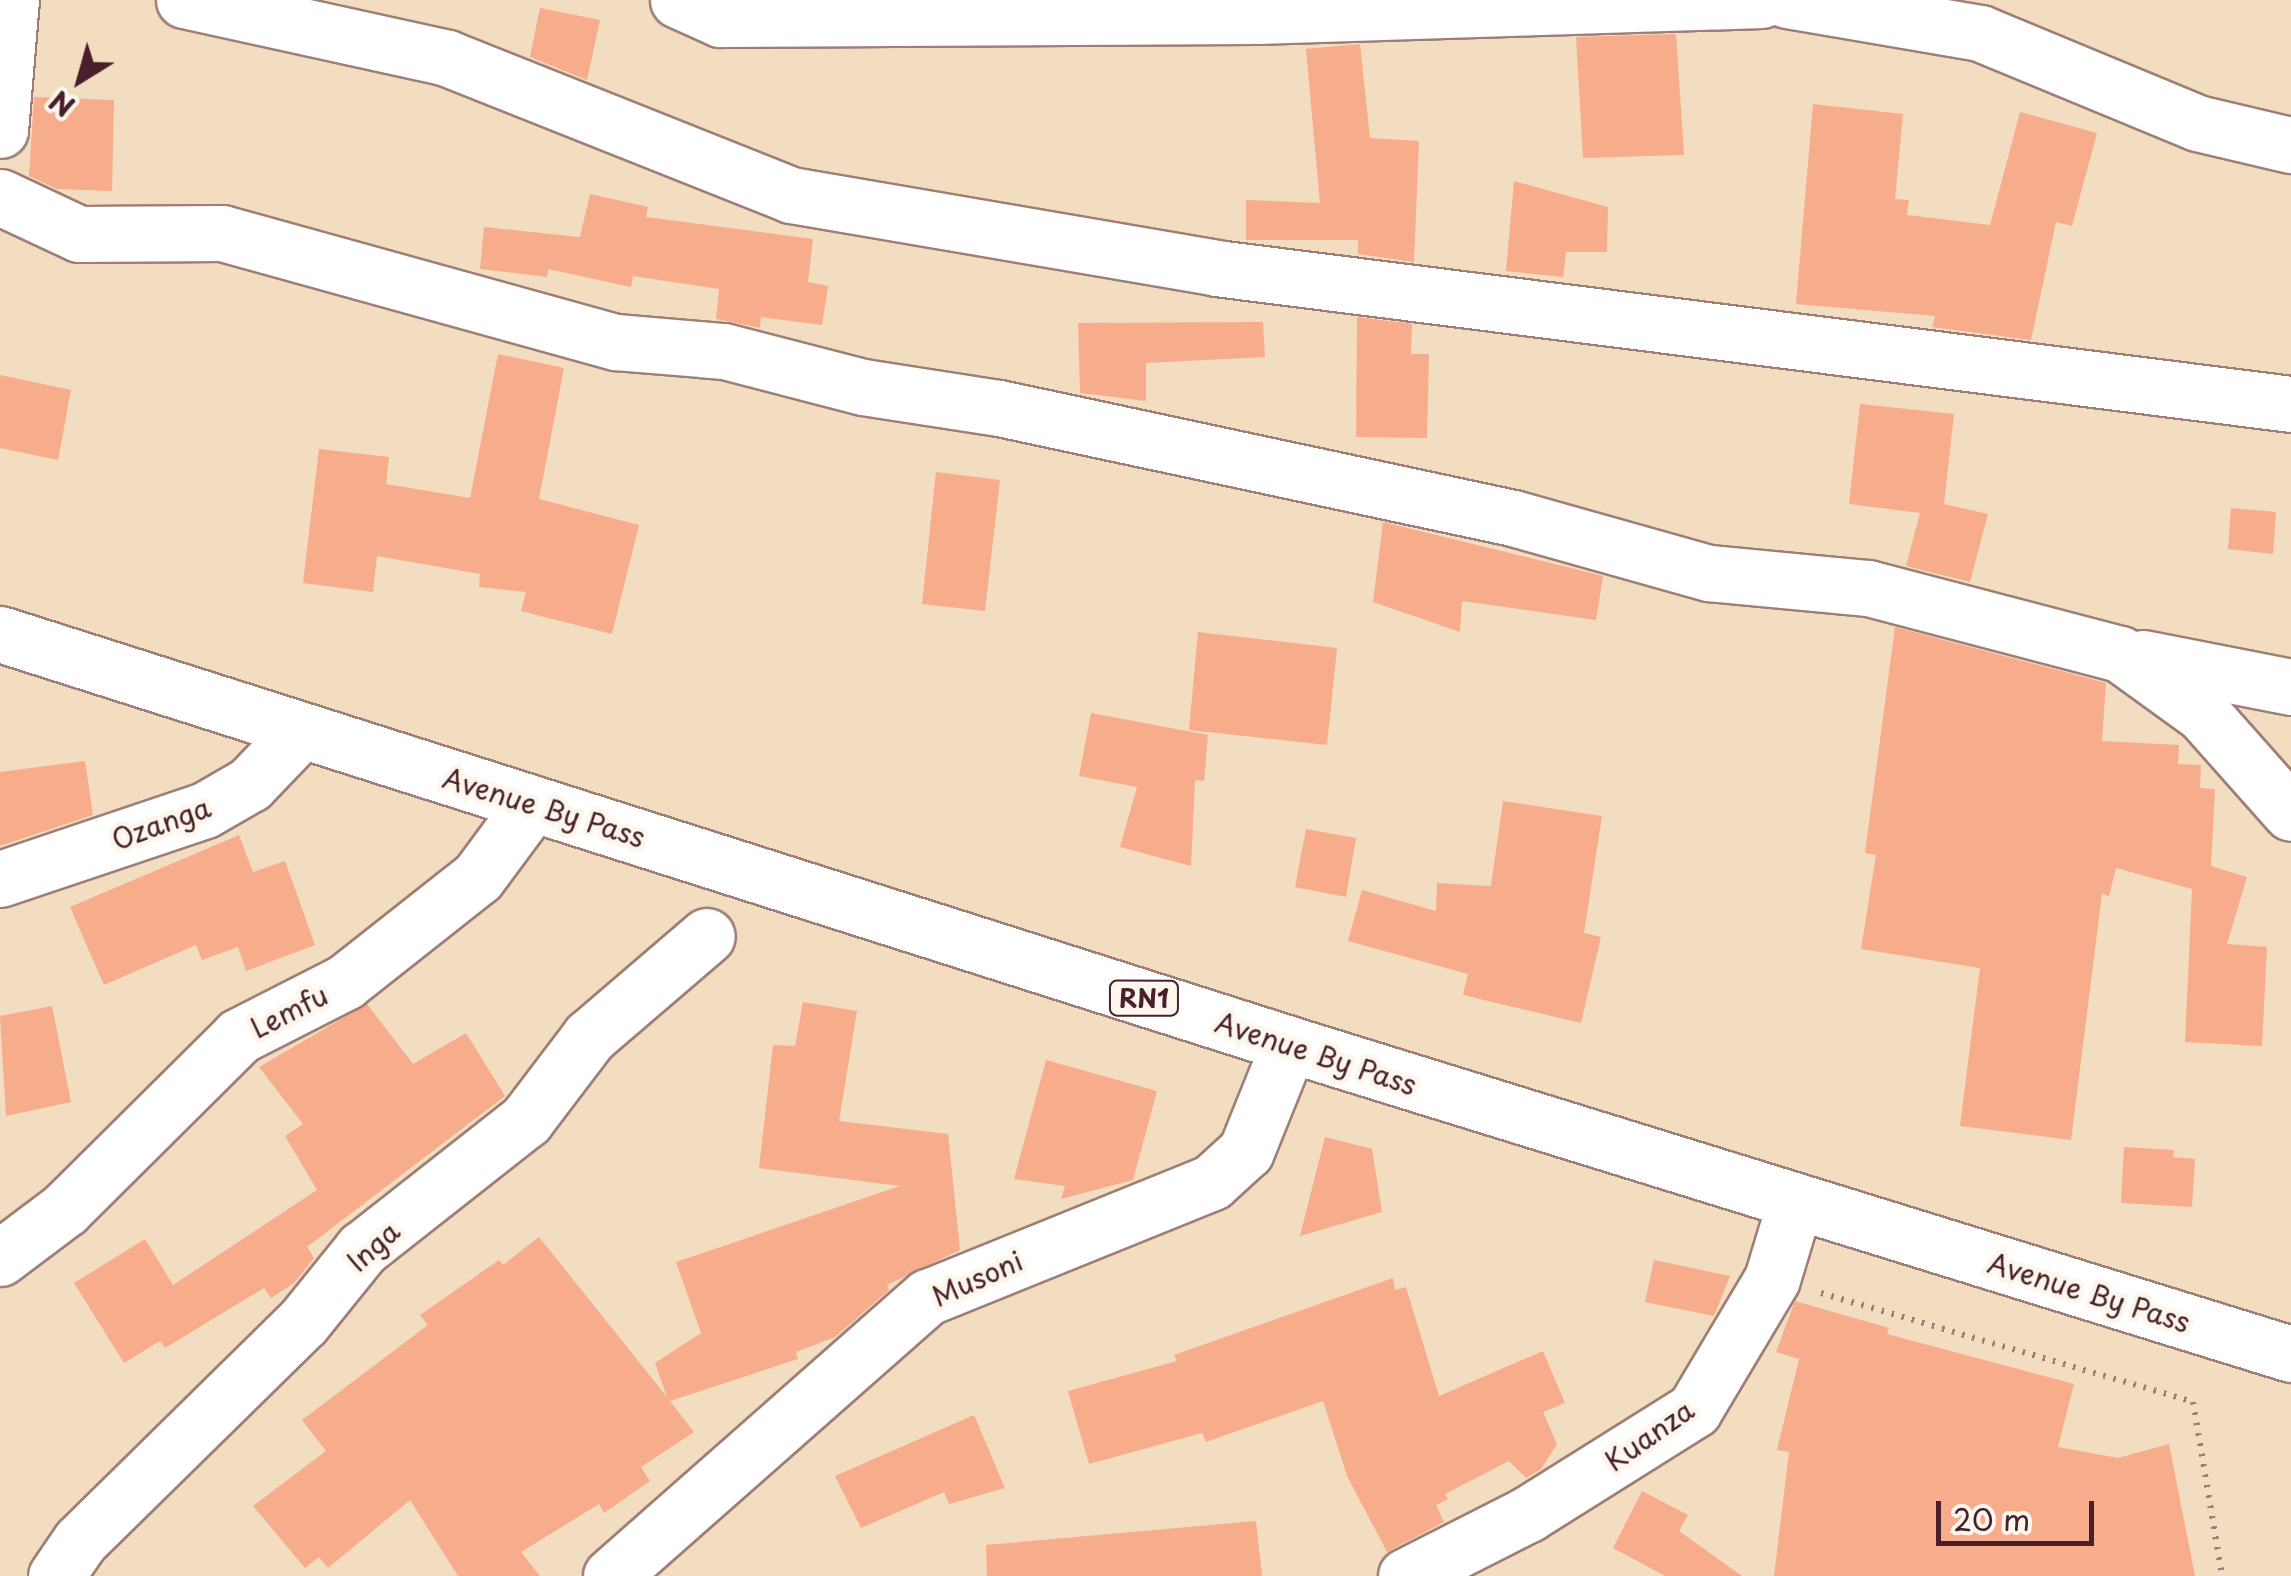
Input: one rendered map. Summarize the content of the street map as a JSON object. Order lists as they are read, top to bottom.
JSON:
{
  "streets": {
    "main road": [
      "Avenue By Pass",
      "Ozanga",
      "RN1",
      "Lemfu",
      "Inga",
      "Musoni",
      "Kuanza"
    ]
  },
  "crossings": [
    ["Avenue By Pass", "Ozanga"],
    ["Avenue By Pass", "Lemfu"],
    ["Avenue By Pass", "Musoni"],
    ["Avenue By Pass", "Kuanza"]
  ],
  "scale_bar": "20 m",
  "north": "bottom left"
}
